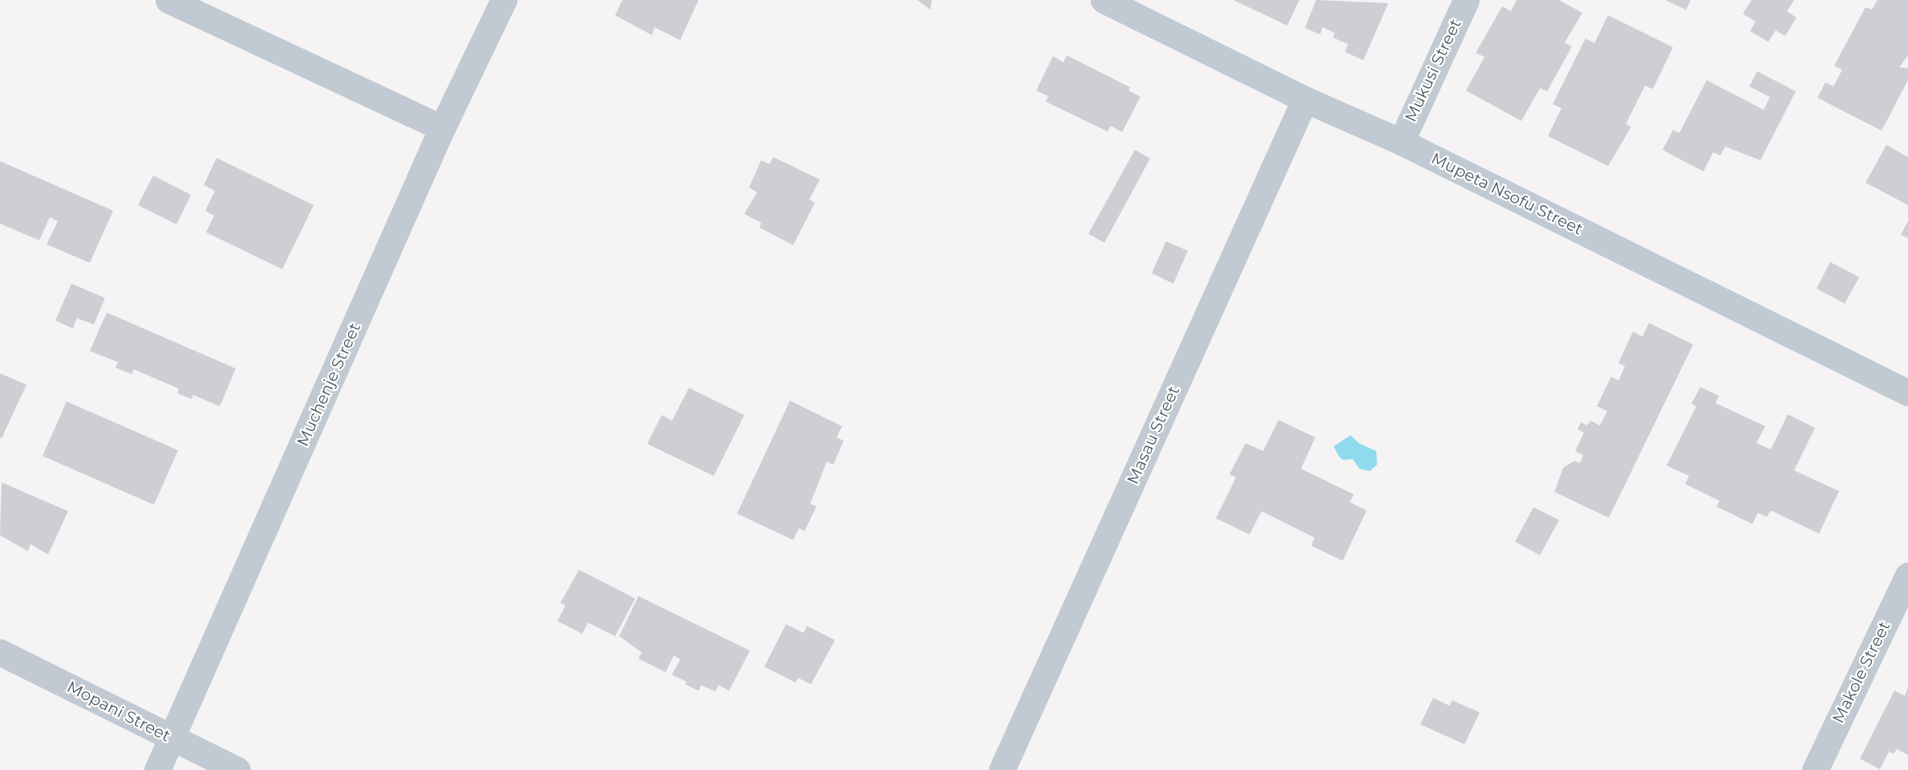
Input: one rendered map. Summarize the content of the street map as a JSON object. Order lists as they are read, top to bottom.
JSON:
{
  "streets": {
    "street": [
      "Mukusi Street",
      "Mupeta Nsofu Street",
      "Muchenje Street",
      "Masau Street",
      "Makole Street",
      "Mopani Street"
    ]
  },
  "crossings": [
    ["Mukusi Street", "Mupeta Nsofu Street"],
    ["Mupeta Nsofu Street", "Masau Street"],
    ["Muchenje Street", "Mopani Street"]
  ]
}
